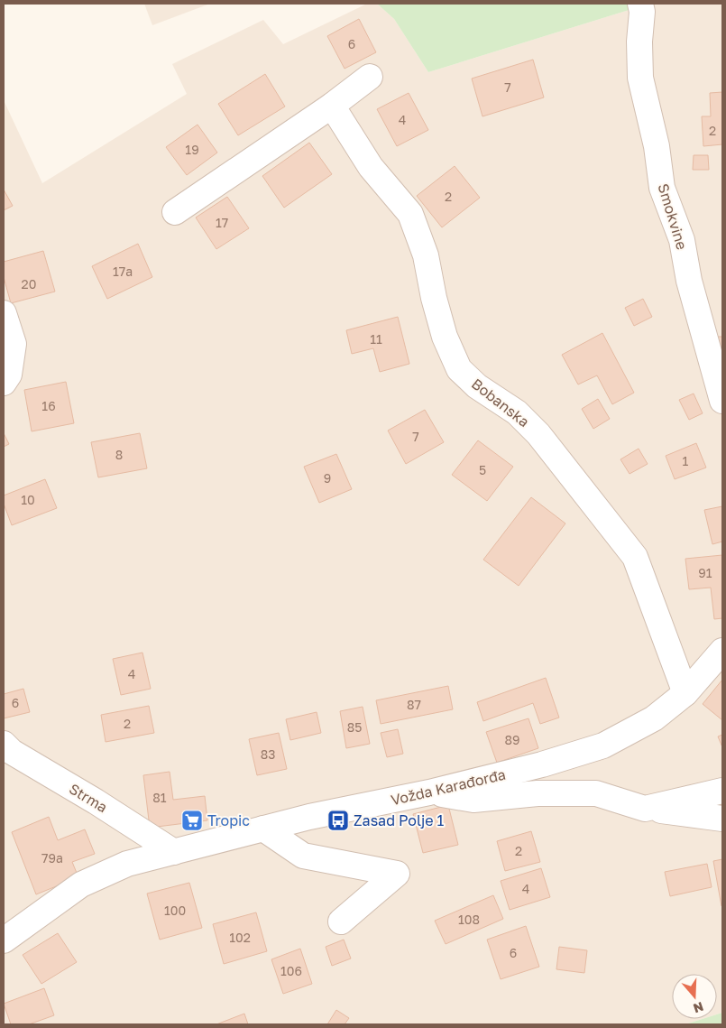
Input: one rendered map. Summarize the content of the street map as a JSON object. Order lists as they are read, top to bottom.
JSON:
{
  "streets": {
    "street": [
      "Smokvine",
      "Bobanska",
      "Vožda Karađorđa",
      "Strma"
    ]
  },
  "crossings": [
    ["Bobanska", "Vožda Karađorđa"],
    ["Vožda Karađorđa", "Strma"]
  ],
  "places": {
    "supermarket": ["Tropic"],
    "bus stop": ["Zasad Polje 1"]
  },
  "house_numbers": [
    "6",
    "7",
    "4",
    "2",
    "19",
    "2",
    "17",
    "17a",
    "20",
    "11",
    "16",
    "7",
    "8",
    "1",
    "5",
    "9",
    "10",
    "91",
    "4",
    "6",
    "87",
    "2",
    "85",
    "89",
    "83",
    "81",
    "2",
    "79a",
    "4",
    "100",
    "108",
    "102",
    "6",
    "106"
  ],
  "north": "bottom"
}
